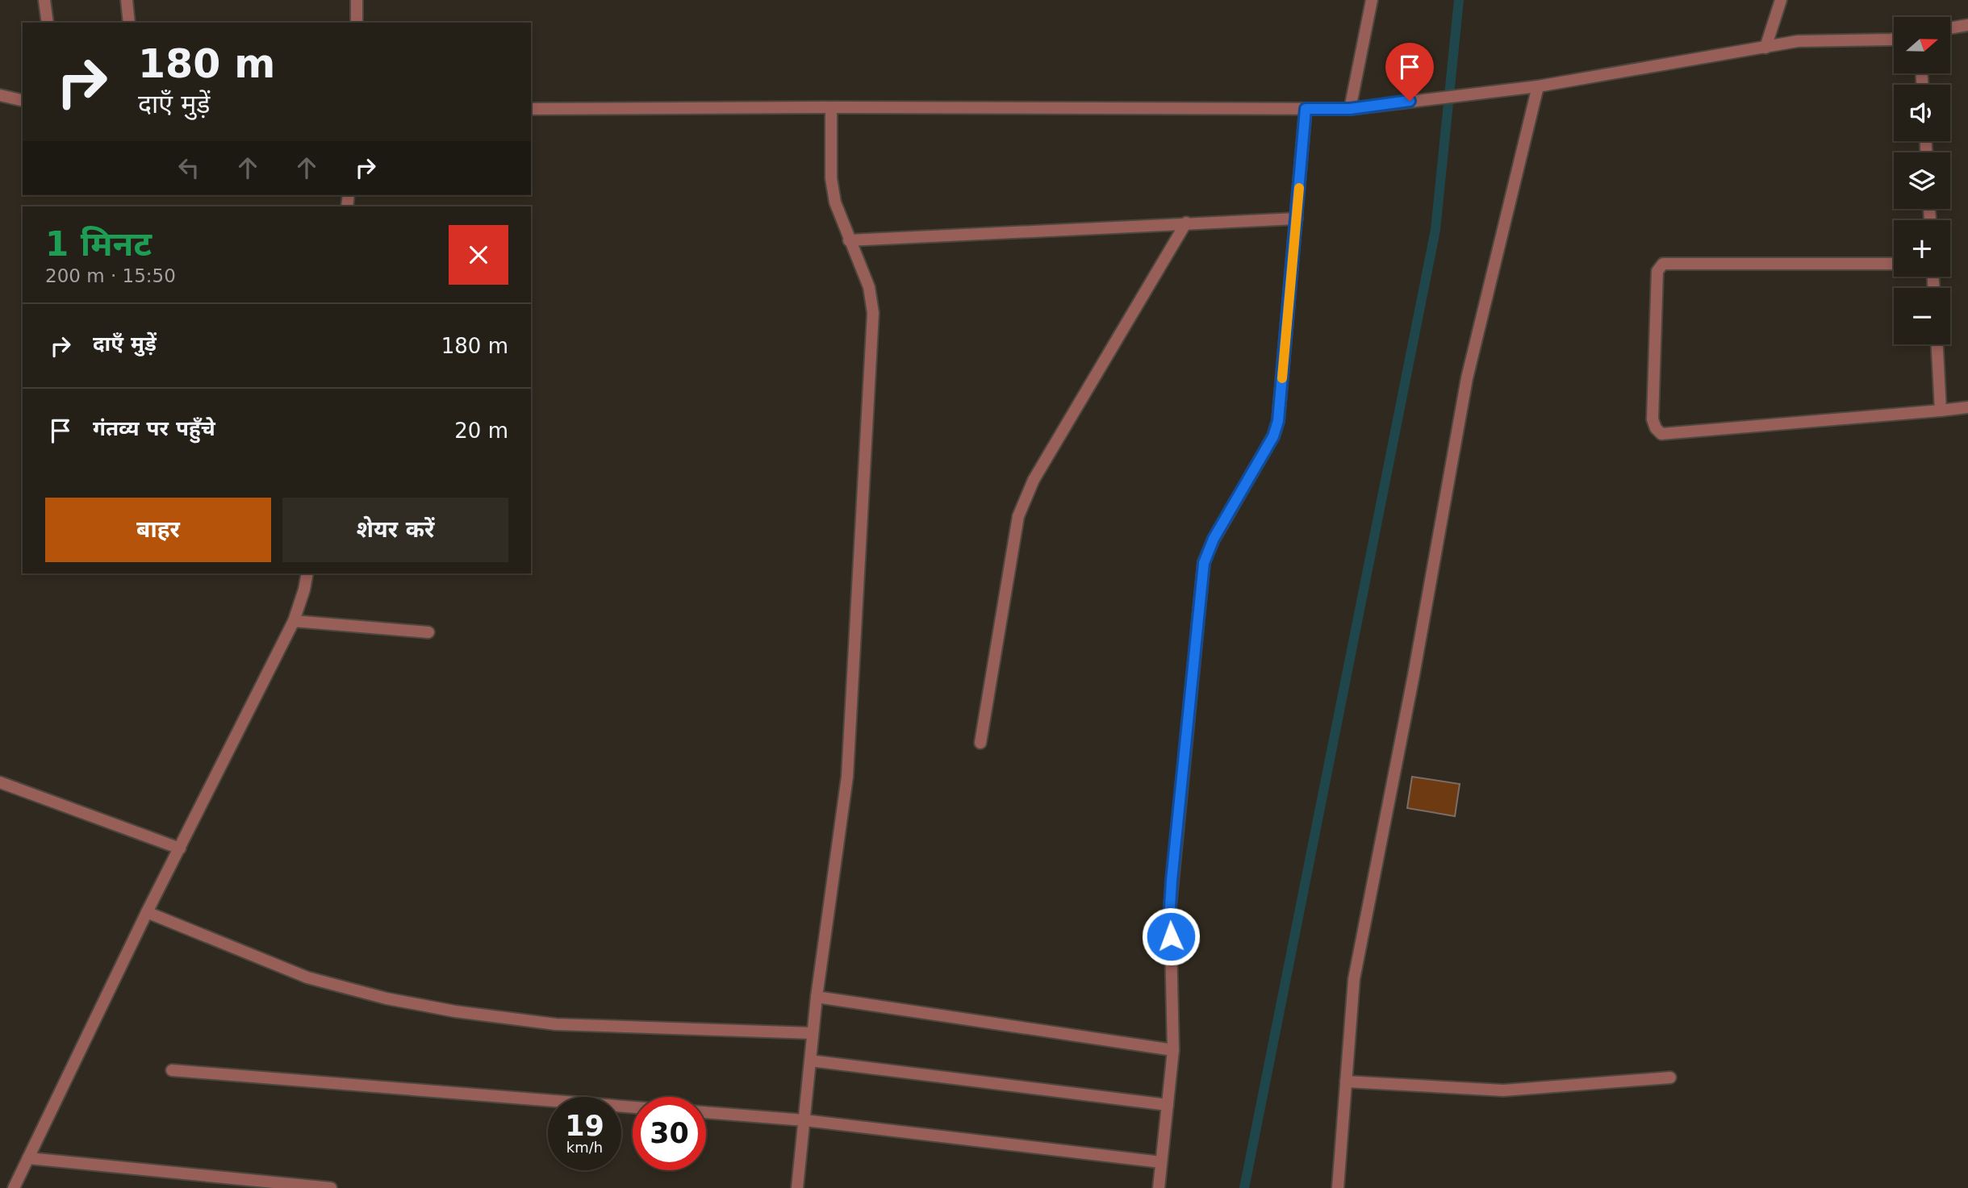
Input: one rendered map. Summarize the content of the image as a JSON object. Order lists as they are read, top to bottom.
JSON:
{
  "north": "right",
  "page": {
    "map_buttons": ["+", "−"],
    "turn": ["180 m", "दाएँ मुड़ें"],
    "heading": ["1 मिनट", "200 m · 15:50"],
    "list": [
      {
        "name": "दाएँ मुड़ें",
        "value": "180 m"
      },
      {
        "name": "गंतव्य पर पहुँचे",
        "value": "20 m"
      }
    ],
    "buttons": ["बाहर", "शेयर करें"],
    "speed": "19 km/h",
    "limit": "30"
  }
}
